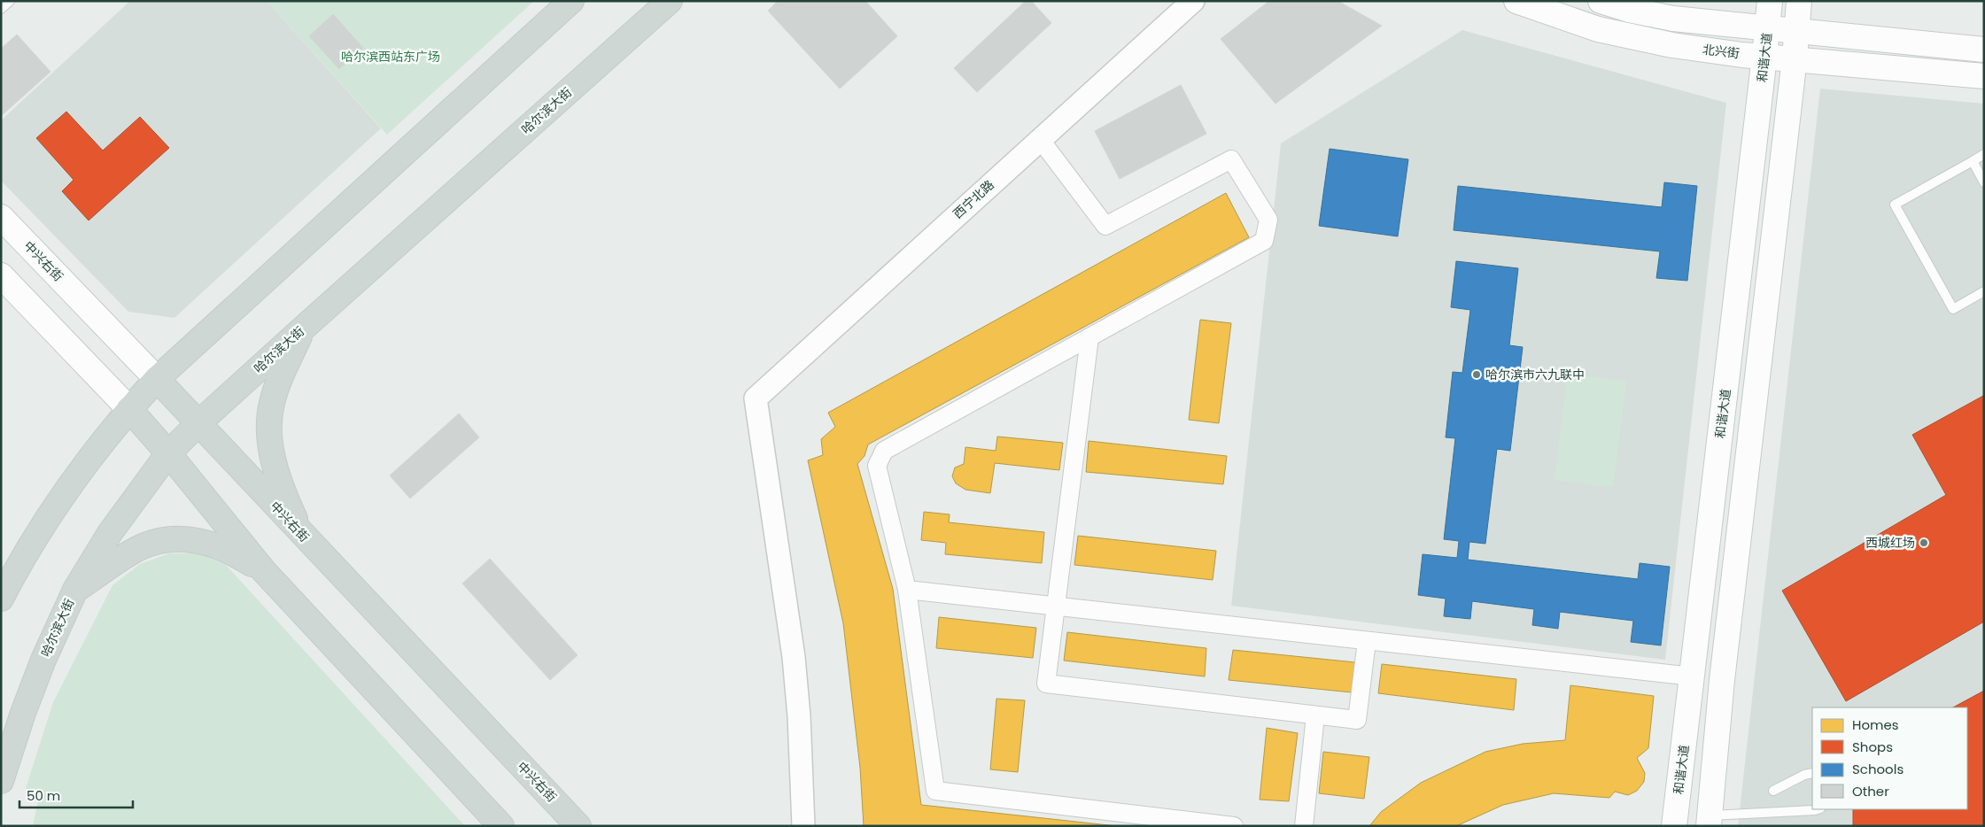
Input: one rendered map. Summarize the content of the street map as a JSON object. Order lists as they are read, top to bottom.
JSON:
{
  "streets": {
    "main road": [
      "北兴街",
      "和谐大道",
      "哈尔滨大街",
      "中兴右街"
    ],
    "street": ["西宁北路"]
  },
  "crossings": [
    ["北兴街", "和谐大道"],
    ["哈尔滨大街", "中兴右街"]
  ],
  "parks": ["哈尔滨西站东广场"],
  "places": ["哈尔滨市六九联中", "西城红场"],
  "legend": [
    "Homes",
    "Shops",
    "Schools",
    "Other"
  ],
  "scale_bar": "50 m"
}
